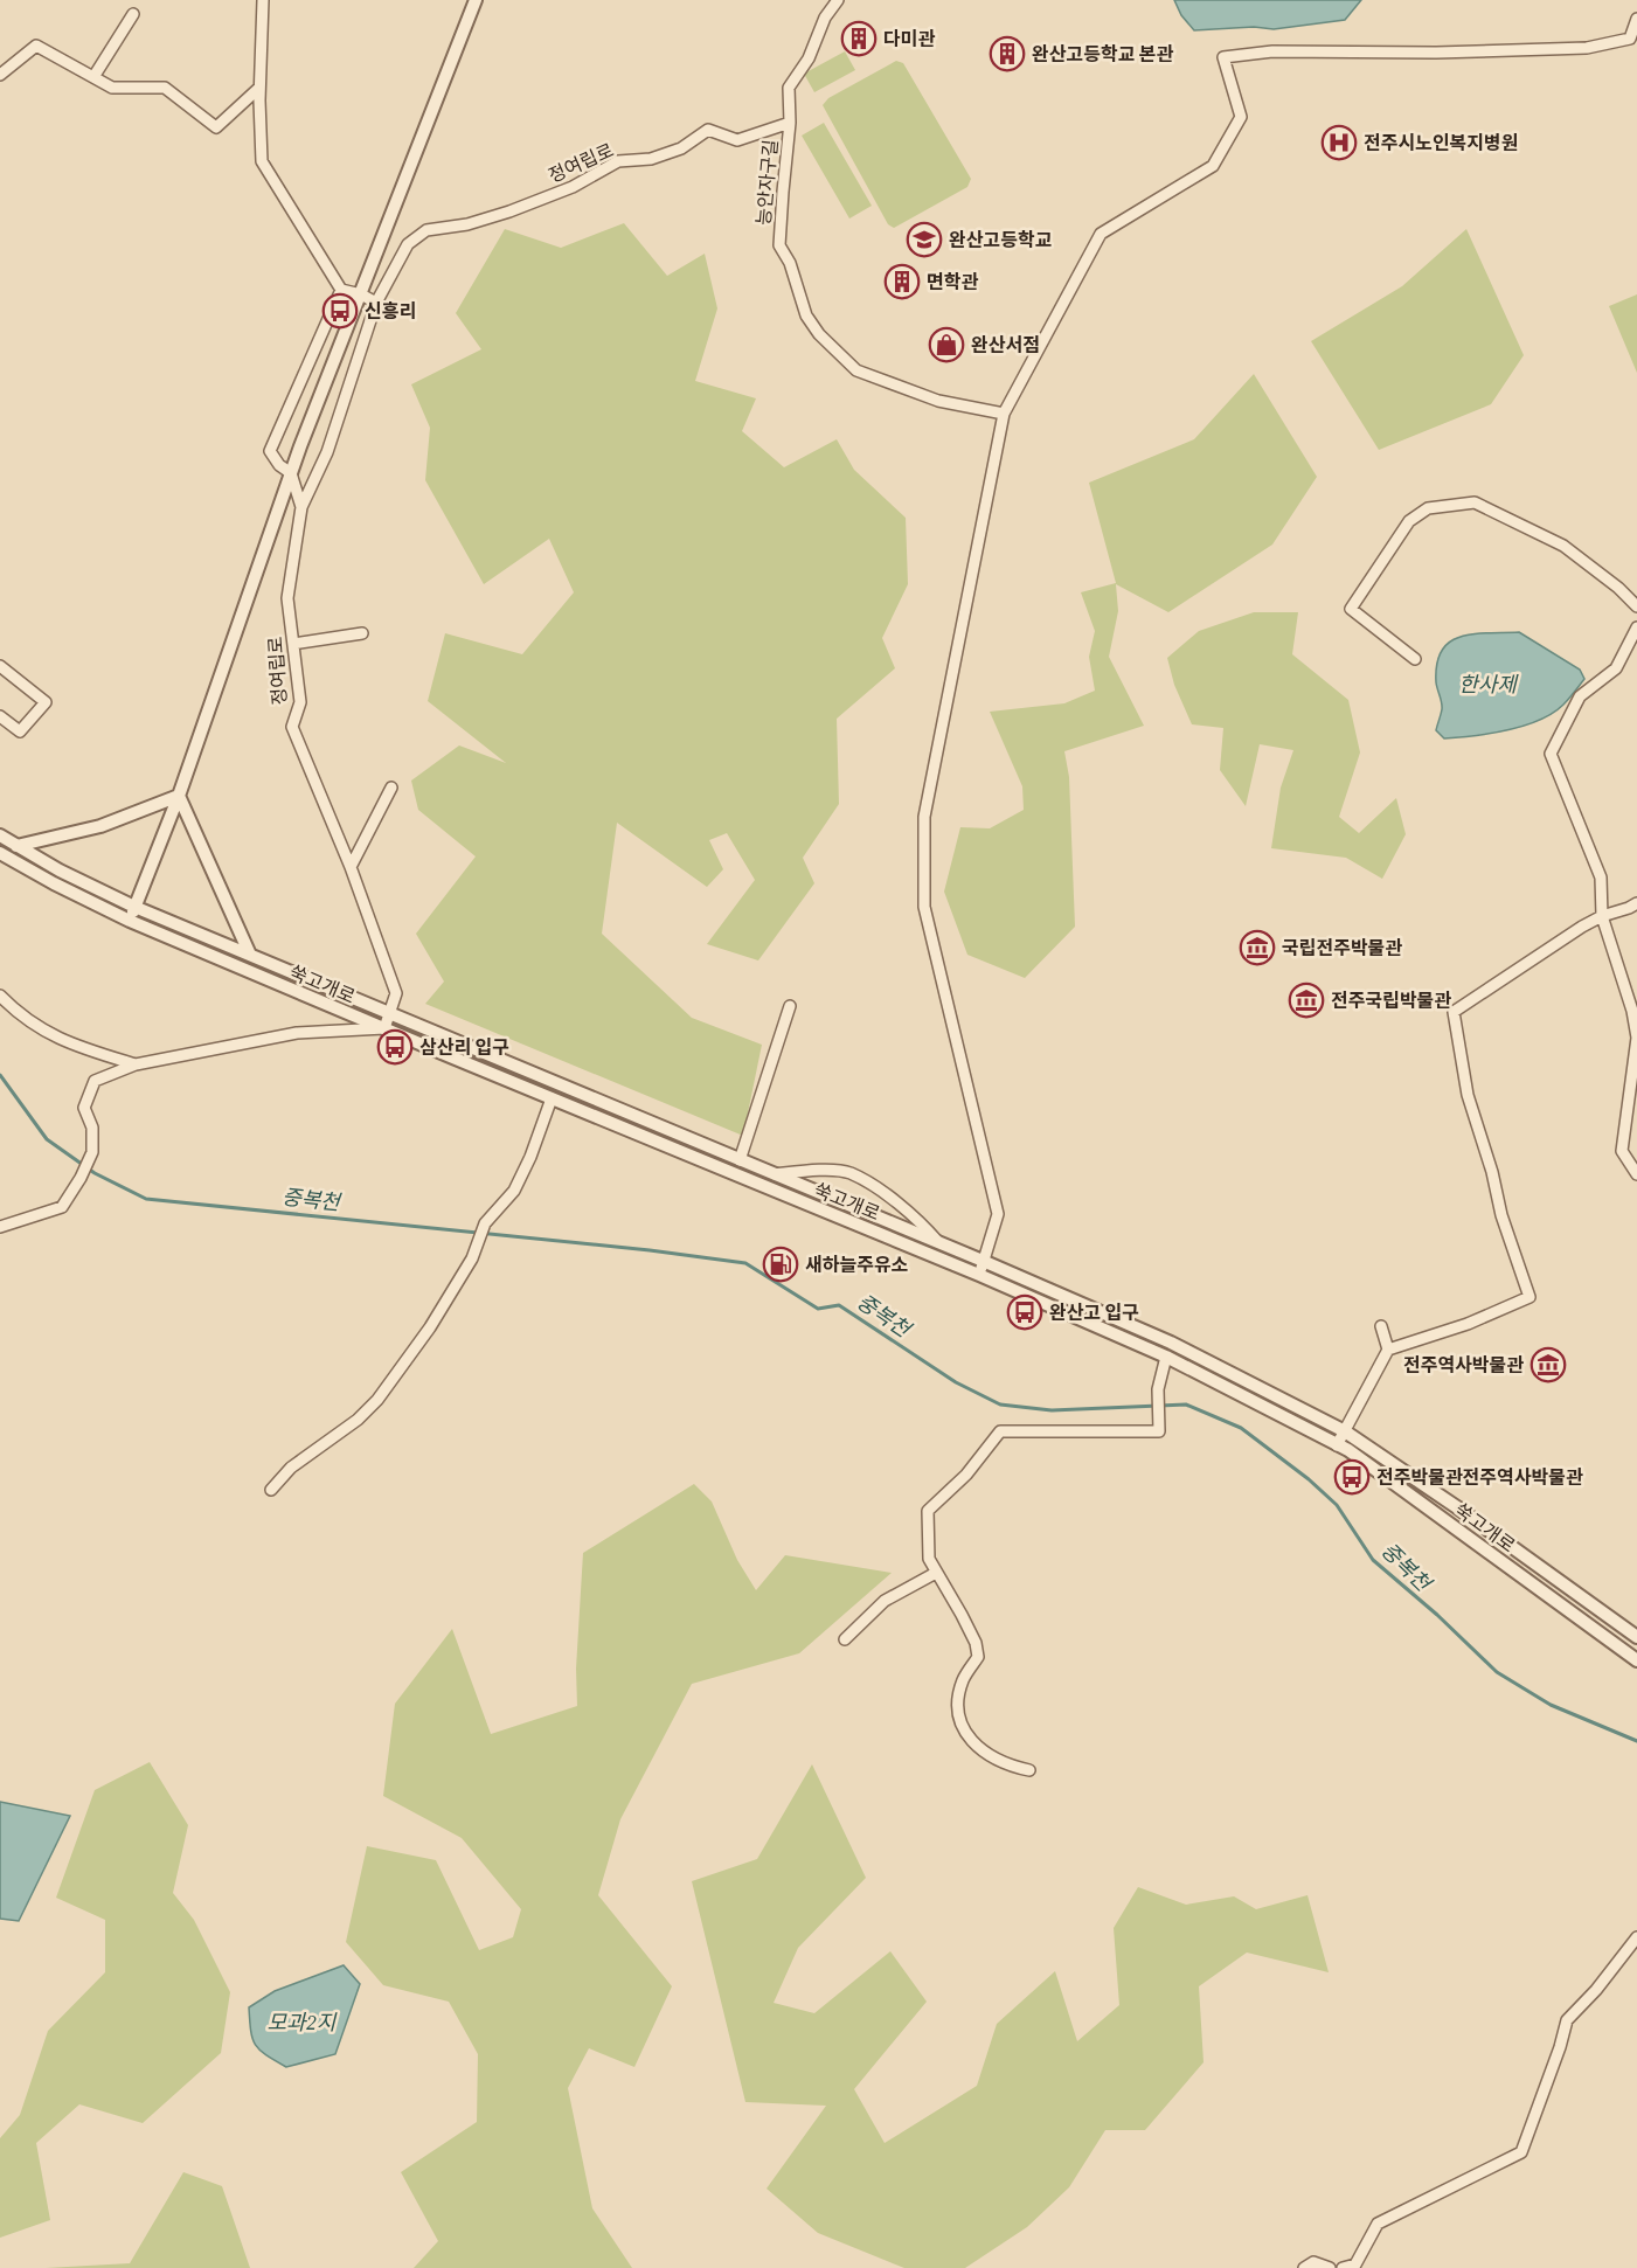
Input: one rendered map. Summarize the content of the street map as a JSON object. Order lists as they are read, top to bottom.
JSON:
{
  "streets": {
    "street": ["정여립로", "능안자구길", "쑥고개로"]
  },
  "crossings": [
    ["정여립로", "능안자구길"],
    ["정여립로", "쑥고개로"]
  ],
  "water": ["한사제", "중복천", "모과2지"],
  "places": {
    "building": ["다미관", "완산고등학교 본관", "면학관"],
    "hospital": ["전주시노인복지병원"],
    "school or university": ["완산고등학교"],
    "bus stop": [
      "신흥리",
      "삼산리 입구",
      "완산고 입구",
      "전주박물관전주역사박물관"
    ],
    "shop": ["완산서점"],
    "museum": ["국립전주박물관", "전주국립박물관", "전주역사박물관"],
    "fuel station": ["새하늘주유소"]
  }
}
